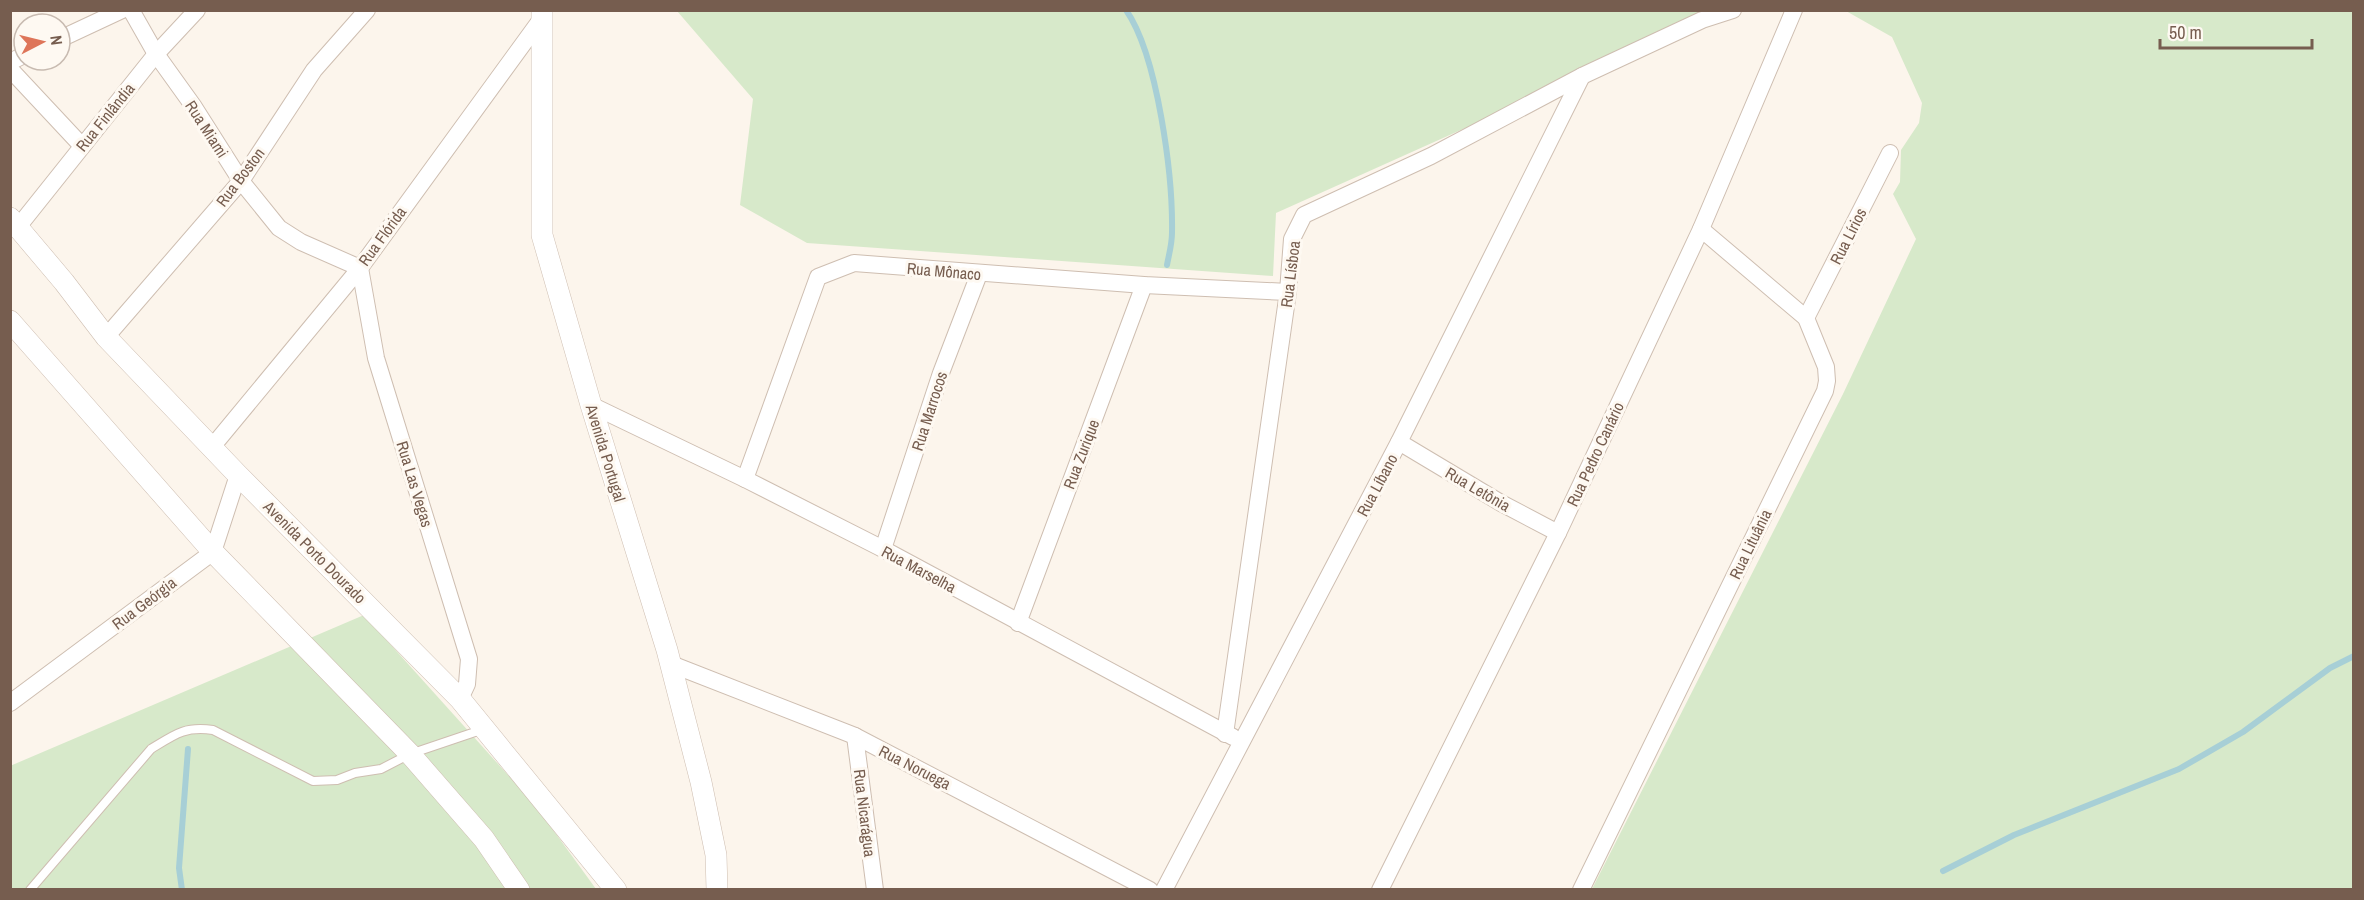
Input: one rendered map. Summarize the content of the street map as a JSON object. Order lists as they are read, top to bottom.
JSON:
{
  "streets": {
    "street": [
      "Rua Finlândia",
      "Rua Miami",
      "Rua Boston",
      "Rua Flórida",
      "Rua Lírios",
      "Rua Mônaco",
      "Rua Lísboa",
      "Rua Marrocos",
      "Avenida Portugal",
      "Rua Zurique",
      "Rua Pedro Canário",
      "Rua Las Vegas",
      "Rua Líbano",
      "Rua Letônia",
      "Rua Lituânia",
      "Avenida Porto Dourado",
      "Rua Marselha",
      "Rua Geórgia",
      "Rua Noruega",
      "Rua Nicarágua"
    ]
  },
  "crossings": [
    ["Rua Finlândia", "Rua Miami"],
    ["Rua Finlândia", "Avenida Porto Dourado"],
    ["Rua Miami", "Rua Boston"],
    ["Rua Miami", "Rua Flórida"],
    ["Rua Miami", "Rua Las Vegas"],
    ["Rua Boston", "Avenida Porto Dourado"],
    ["Rua Flórida", "Avenida Portugal"],
    ["Rua Flórida", "Rua Las Vegas"],
    ["Rua Flórida", "Avenida Porto Dourado"],
    ["Rua Lírios", "Rua Lituânia"],
    ["Rua Mônaco", "Rua Lísboa"],
    ["Rua Mônaco", "Rua Marrocos"],
    ["Rua Mônaco", "Rua Zurique"],
    ["Rua Mônaco", "Rua Marselha"],
    ["Rua Lísboa", "Rua Líbano"],
    ["Rua Lísboa", "Rua Marselha"],
    ["Rua Marrocos", "Rua Marselha"],
    ["Avenida Portugal", "Rua Marselha"],
    ["Avenida Portugal", "Rua Noruega"],
    ["Rua Zurique", "Rua Marselha"],
    ["Rua Pedro Canário", "Rua Letônia"],
    ["Rua Pedro Canário", "Rua Lituânia"],
    ["Rua Las Vegas", "Avenida Porto Dourado"],
    ["Rua Líbano", "Rua Letônia"],
    ["Rua Líbano", "Rua Marselha"],
    ["Rua Noruega", "Rua Nicarágua"]
  ],
  "scale_bar": "50 m",
  "north": "right"
}
